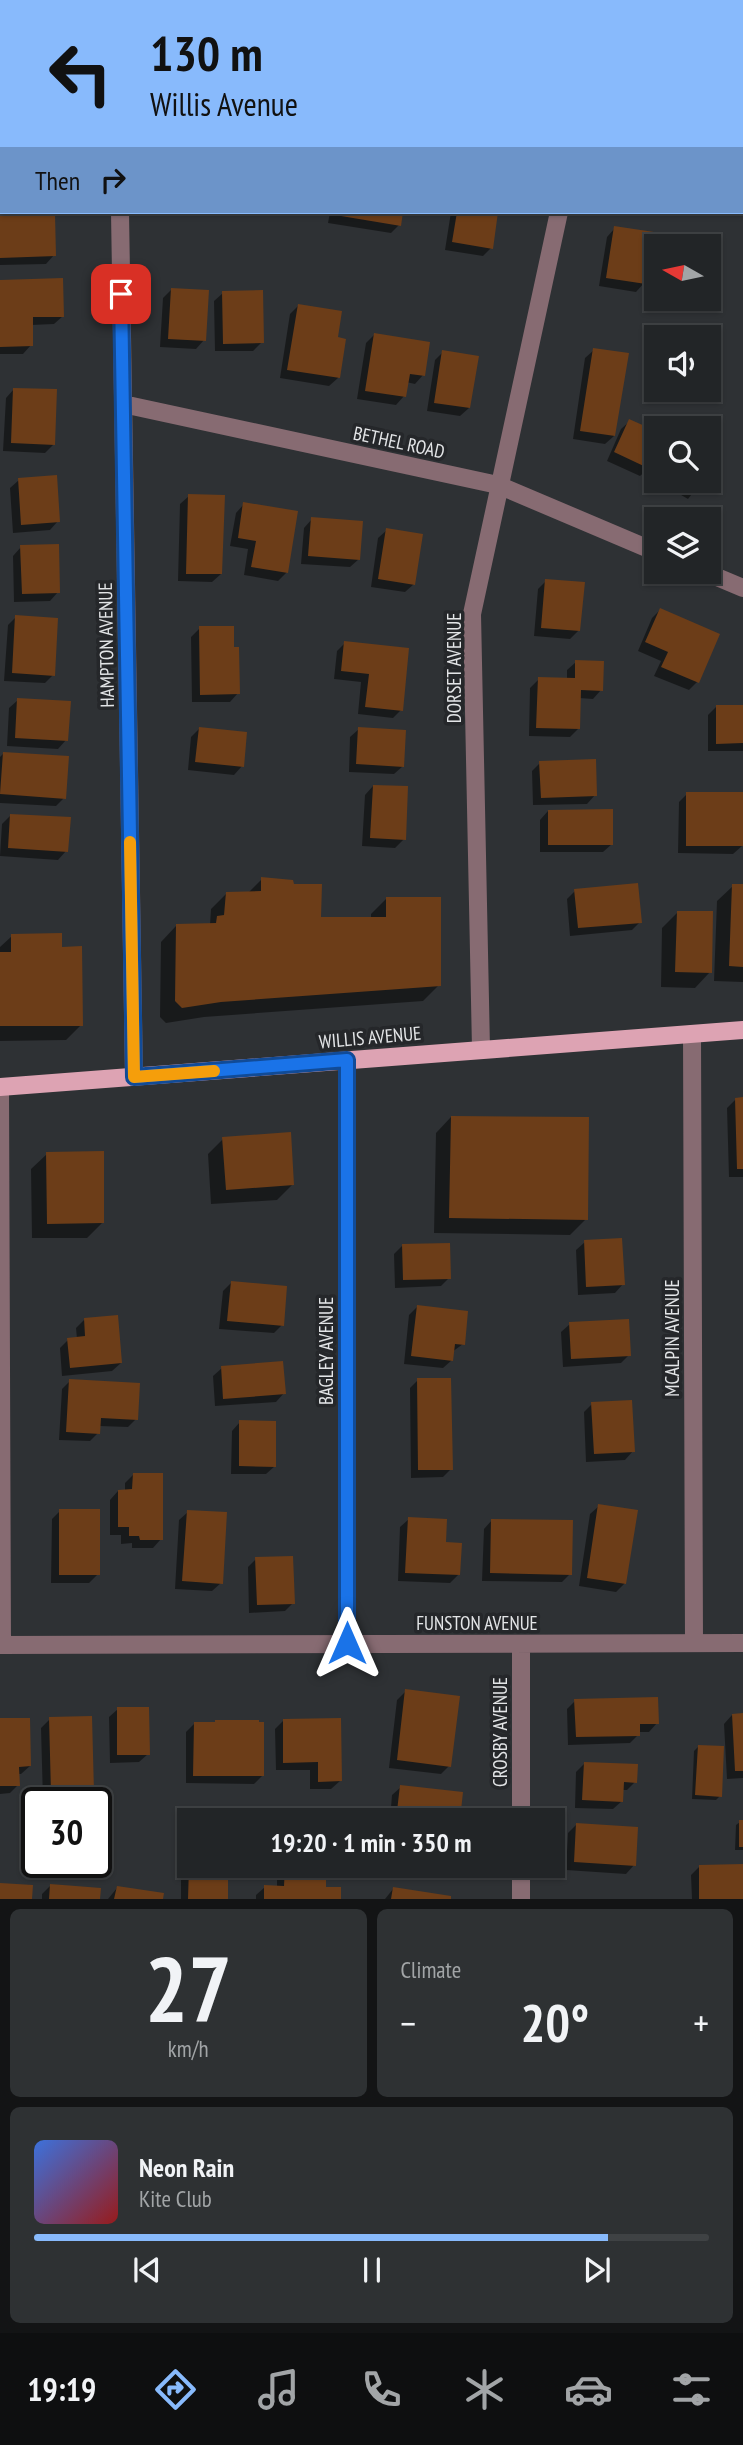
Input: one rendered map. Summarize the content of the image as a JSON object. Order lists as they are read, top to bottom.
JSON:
{
  "streets": {
    "main road": ["WILLIS AVENUE"],
    "street": [
      "BETHEL ROAD",
      "HAMPTON AVENUE",
      "DORSET AVENUE",
      "MCALPIN AVENUE",
      "BAGLEY AVENUE",
      "FUNSTON AVENUE",
      "CROSBY AVENUE"
    ]
  },
  "crossings": [
    ["BETHEL ROAD", "HAMPTON AVENUE"],
    ["BETHEL ROAD", "DORSET AVENUE"],
    ["HAMPTON AVENUE", "WILLIS AVENUE"],
    ["DORSET AVENUE", "WILLIS AVENUE"],
    ["WILLIS AVENUE", "MCALPIN AVENUE"],
    ["WILLIS AVENUE", "BAGLEY AVENUE"],
    ["MCALPIN AVENUE", "FUNSTON AVENUE"],
    ["BAGLEY AVENUE", "FUNSTON AVENUE"],
    ["FUNSTON AVENUE", "CROSBY AVENUE"]
  ],
  "north": "left",
  "page": {
    "turn": ["130 m", "Willis Avenue"],
    "then": "Then",
    "limit": "30",
    "trip": "19:20 · 1 min · 350 m",
    "tile": [
      ["27", "km/h"],
      "Climate"
    ],
    "heat": ["−", "20°", "+"],
    "song": ["Neon Rain", "Kite Club"],
    "tabs": "19:19"
  }
}
